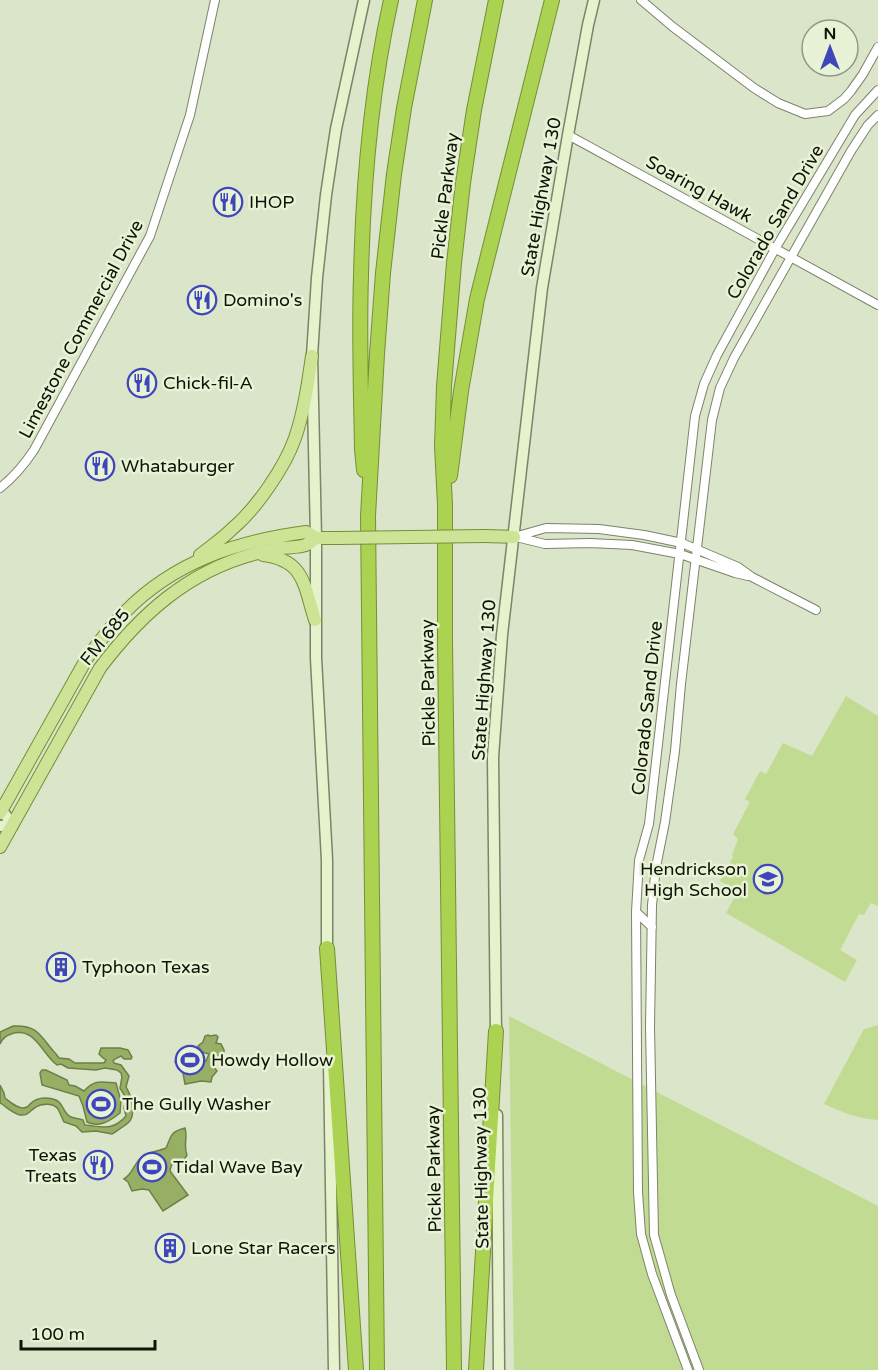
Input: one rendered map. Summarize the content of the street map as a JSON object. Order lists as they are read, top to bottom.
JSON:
{
  "streets": {
    "highway": ["Pickle Parkway"],
    "main road": ["State Highway 130", "FM 685"],
    "street": ["Soaring Hawk", "Colorado Sand Drive", "Limestone Commercial Drive"]
  },
  "crossings": [
    ["Soaring Hawk", "State Highway 130"],
    ["Soaring Hawk", "Colorado Sand Drive"],
    ["State Highway 130", "FM 685"]
  ],
  "places": {
    "restaurant": [
      "IHOP",
      "Domino's",
      "Chick-fil-A",
      "Whataburger",
      "Texas Treats"
    ],
    "school or university": ["Hendrickson High School"],
    "building": ["Typhoon Texas", "Lone Star Racers"],
    "sports": ["Howdy Hollow", "The Gully Washer", "Tidal Wave Bay"]
  },
  "scale_bar": "100 m",
  "north": "top"
}
